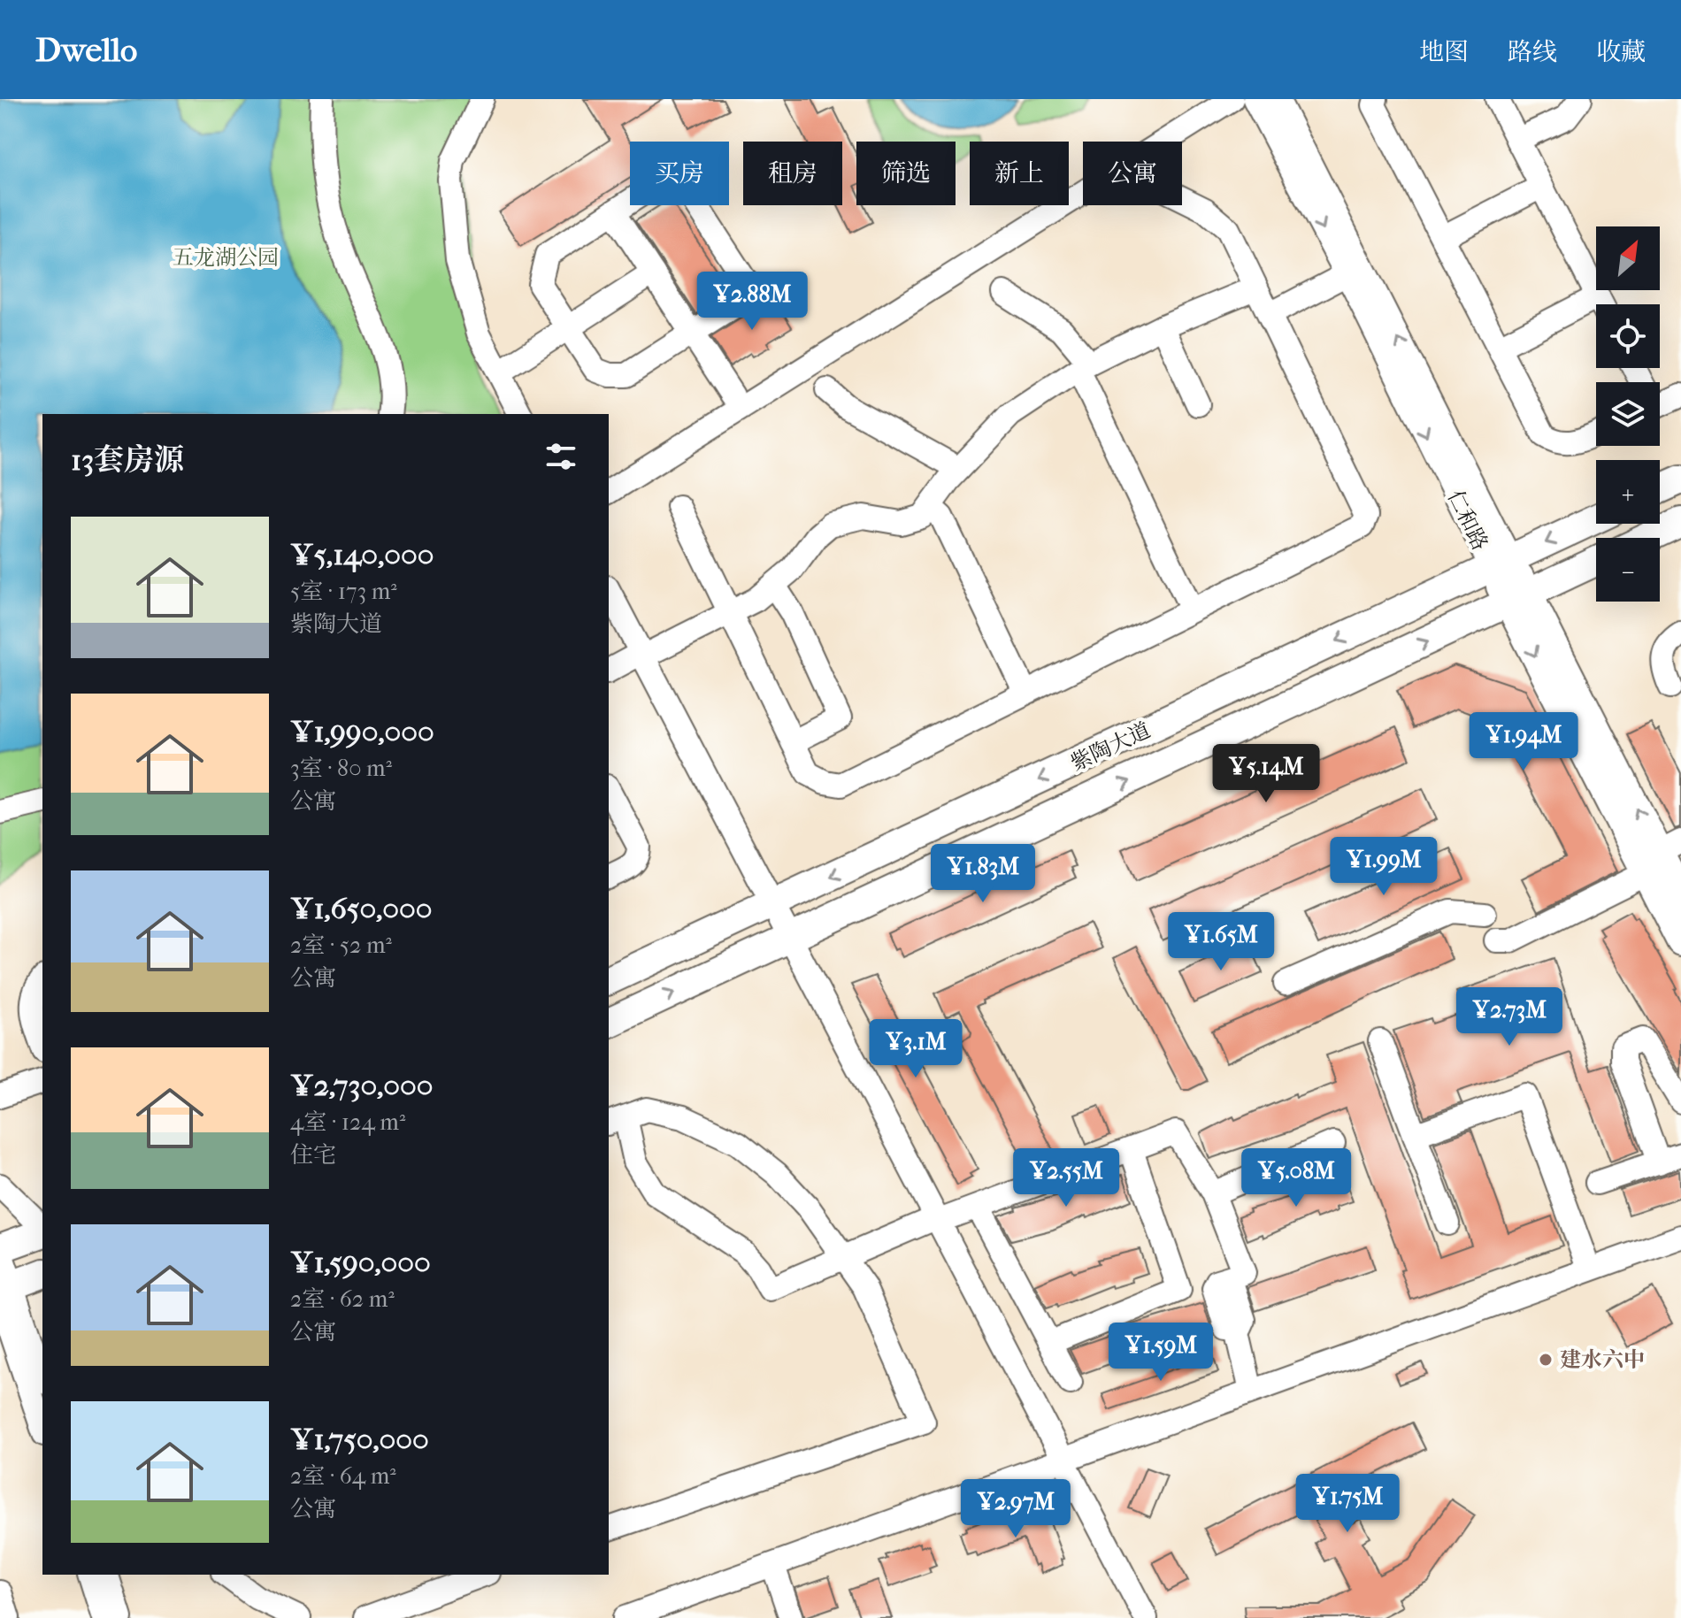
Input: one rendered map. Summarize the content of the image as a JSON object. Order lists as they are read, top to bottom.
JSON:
{
  "streets": {
    "main road": ["仁和路", "紫陶大道"]
  },
  "crossings": [
    ["仁和路", "紫陶大道"]
  ],
  "parks": ["五龙湖公园"],
  "places": ["建水六中"],
  "north": "top right",
  "page": {
    "header": "Dwello",
    "nav": ["地图", "路线", "收藏"],
    "chip": [
      "买房",
      "租房",
      "筛选",
      "新上",
      "公寓"
    ],
    "map_buttons": ["+", "−"],
    "price": [
      "¥2.88M",
      "¥1.94M",
      "¥5.14M",
      "¥1.99M",
      "¥1.83M",
      "¥1.65M",
      "¥2.73M",
      "¥3.1M",
      "¥2.55M",
      "¥5.08M",
      "¥1.59M",
      "¥1.75M",
      "¥2.97M"
    ],
    "heading": "13套房源",
    "list": [
      {
        "name": "¥5,140,000",
        "note": "5室 · 173 m² · 紫陶大道"
      },
      {
        "name": "¥1,990,000",
        "note": "3室 · 80 m² · 公寓"
      },
      {
        "name": "¥1,650,000",
        "note": "2室 · 52 m² · 公寓"
      },
      {
        "name": "¥2,730,000",
        "note": "4室 · 124 m² · 住宅"
      },
      {
        "name": "¥1,590,000",
        "note": "2室 · 62 m² · 公寓"
      },
      {
        "name": "¥1,750,000",
        "note": "2室 · 64 m² · 公寓"
      }
    ]
  }
}
